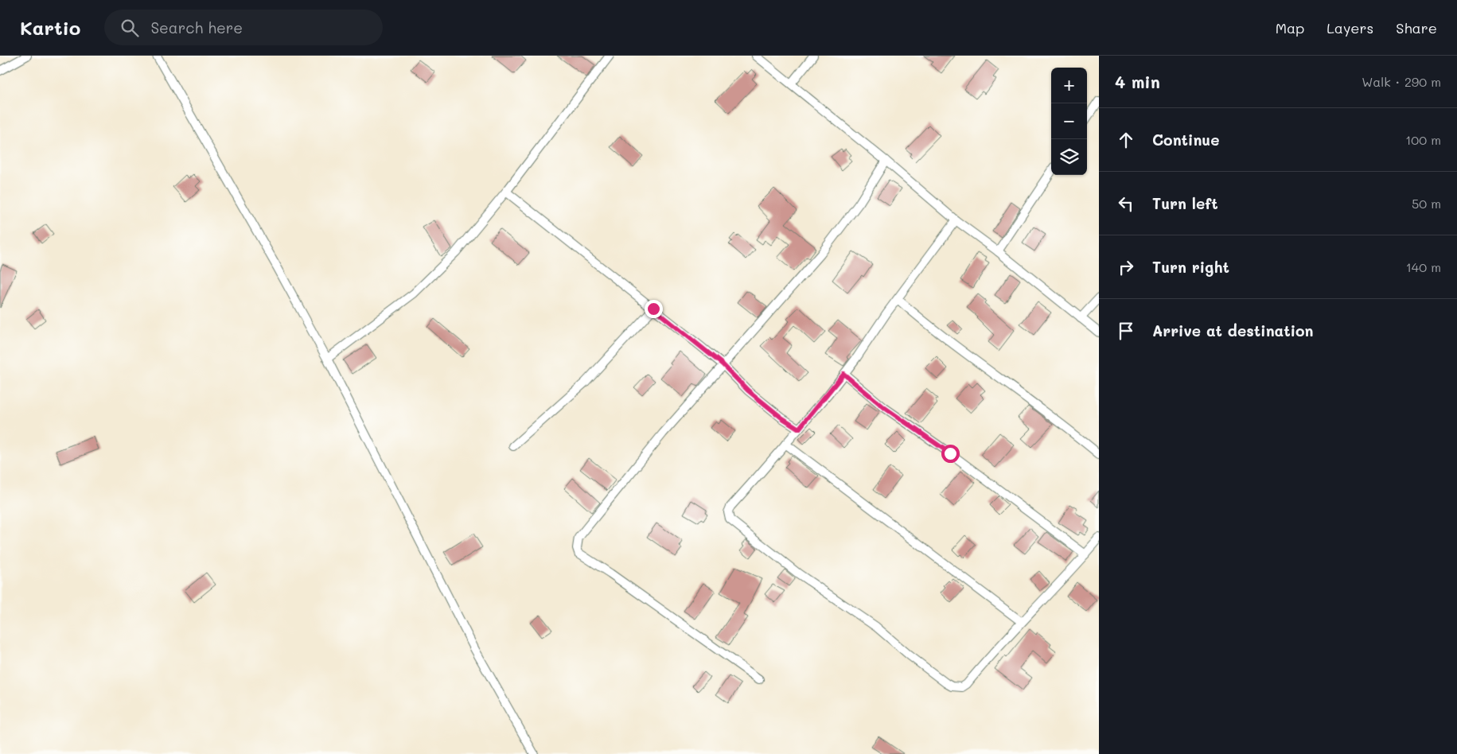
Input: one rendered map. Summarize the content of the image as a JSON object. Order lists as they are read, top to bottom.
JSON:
{
  "page": {
    "header": "Kartio",
    "search": "Search here",
    "nav": ["Map", "Layers", "Share"],
    "heading": ["4 min", "Walk · 290 m"],
    "map_buttons": ["+", "−"],
    "list": [
      ["Continue", "100 m"],
      ["Turn left", "50 m"],
      ["Turn right", "140 m"],
      "Arrive at destination"
    ]
  }
}
